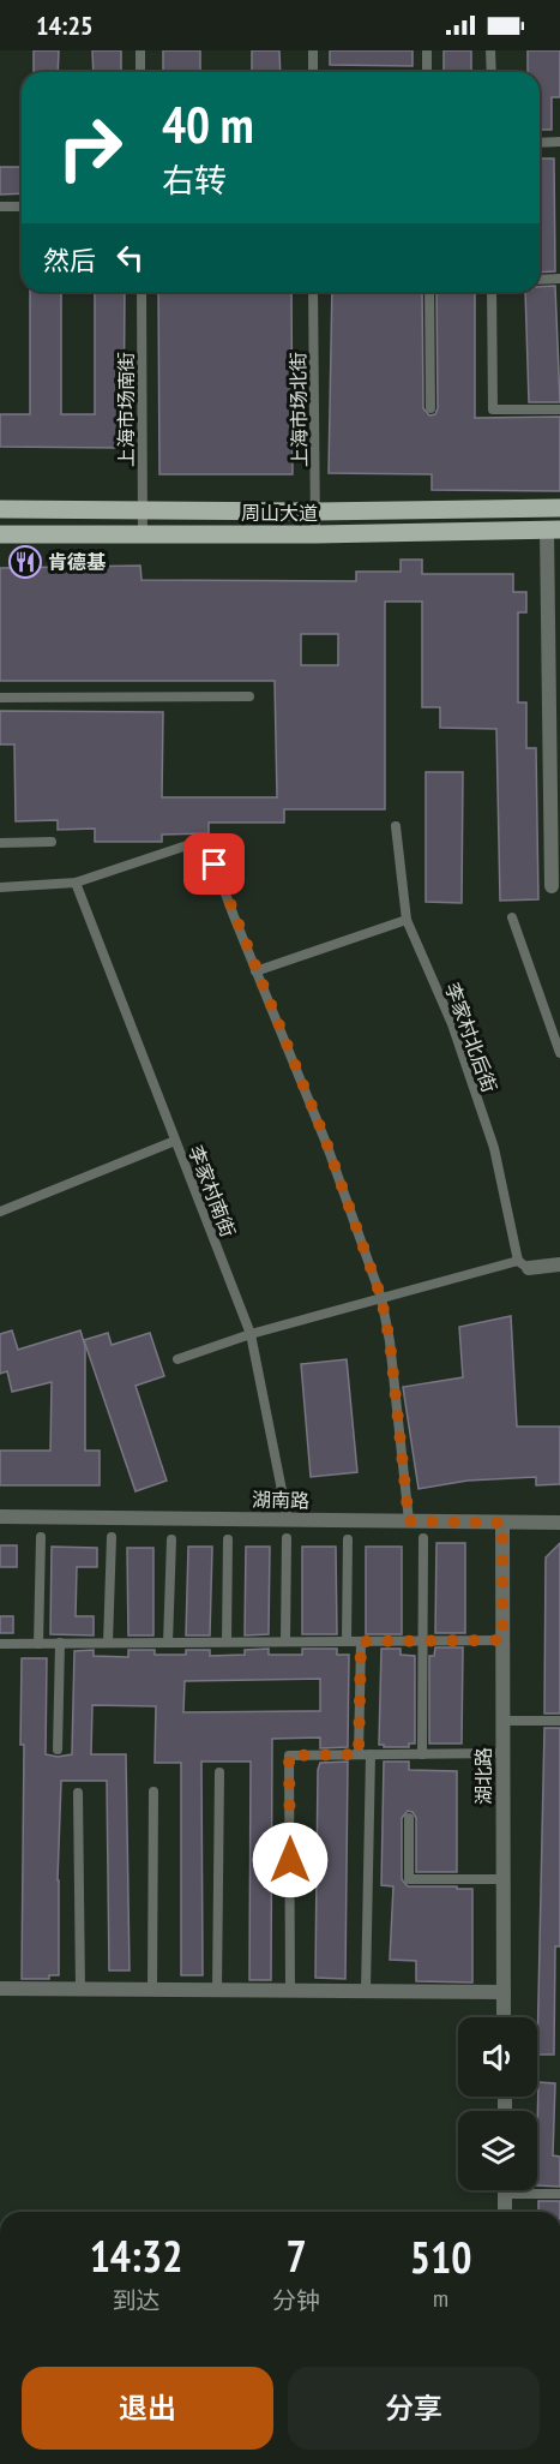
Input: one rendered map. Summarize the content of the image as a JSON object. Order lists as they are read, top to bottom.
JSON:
{
  "streets": {
    "main road": ["周山大道"],
    "street": ["湖南路", "湖北路"],
    "lane": [
      "上海市场南街",
      "上海市场北街",
      "李家村北后街",
      "李家村南街"
    ]
  },
  "crossings": [
    ["上海市场南街", "周山大道"],
    ["上海市场北街", "周山大道"],
    ["李家村南街", "湖南路"],
    ["湖南路", "湖北路"]
  ],
  "places": {
    "restaurant": ["肯德基"]
  },
  "page": {
    "status": "14:25",
    "turn": ["40 m", "右转"],
    "then": "然后",
    "eta": [
      "14:32",
      "到达",
      "7",
      "分钟",
      "510",
      "m"
    ],
    "buttons": ["退出", "分享"]
  }
}
